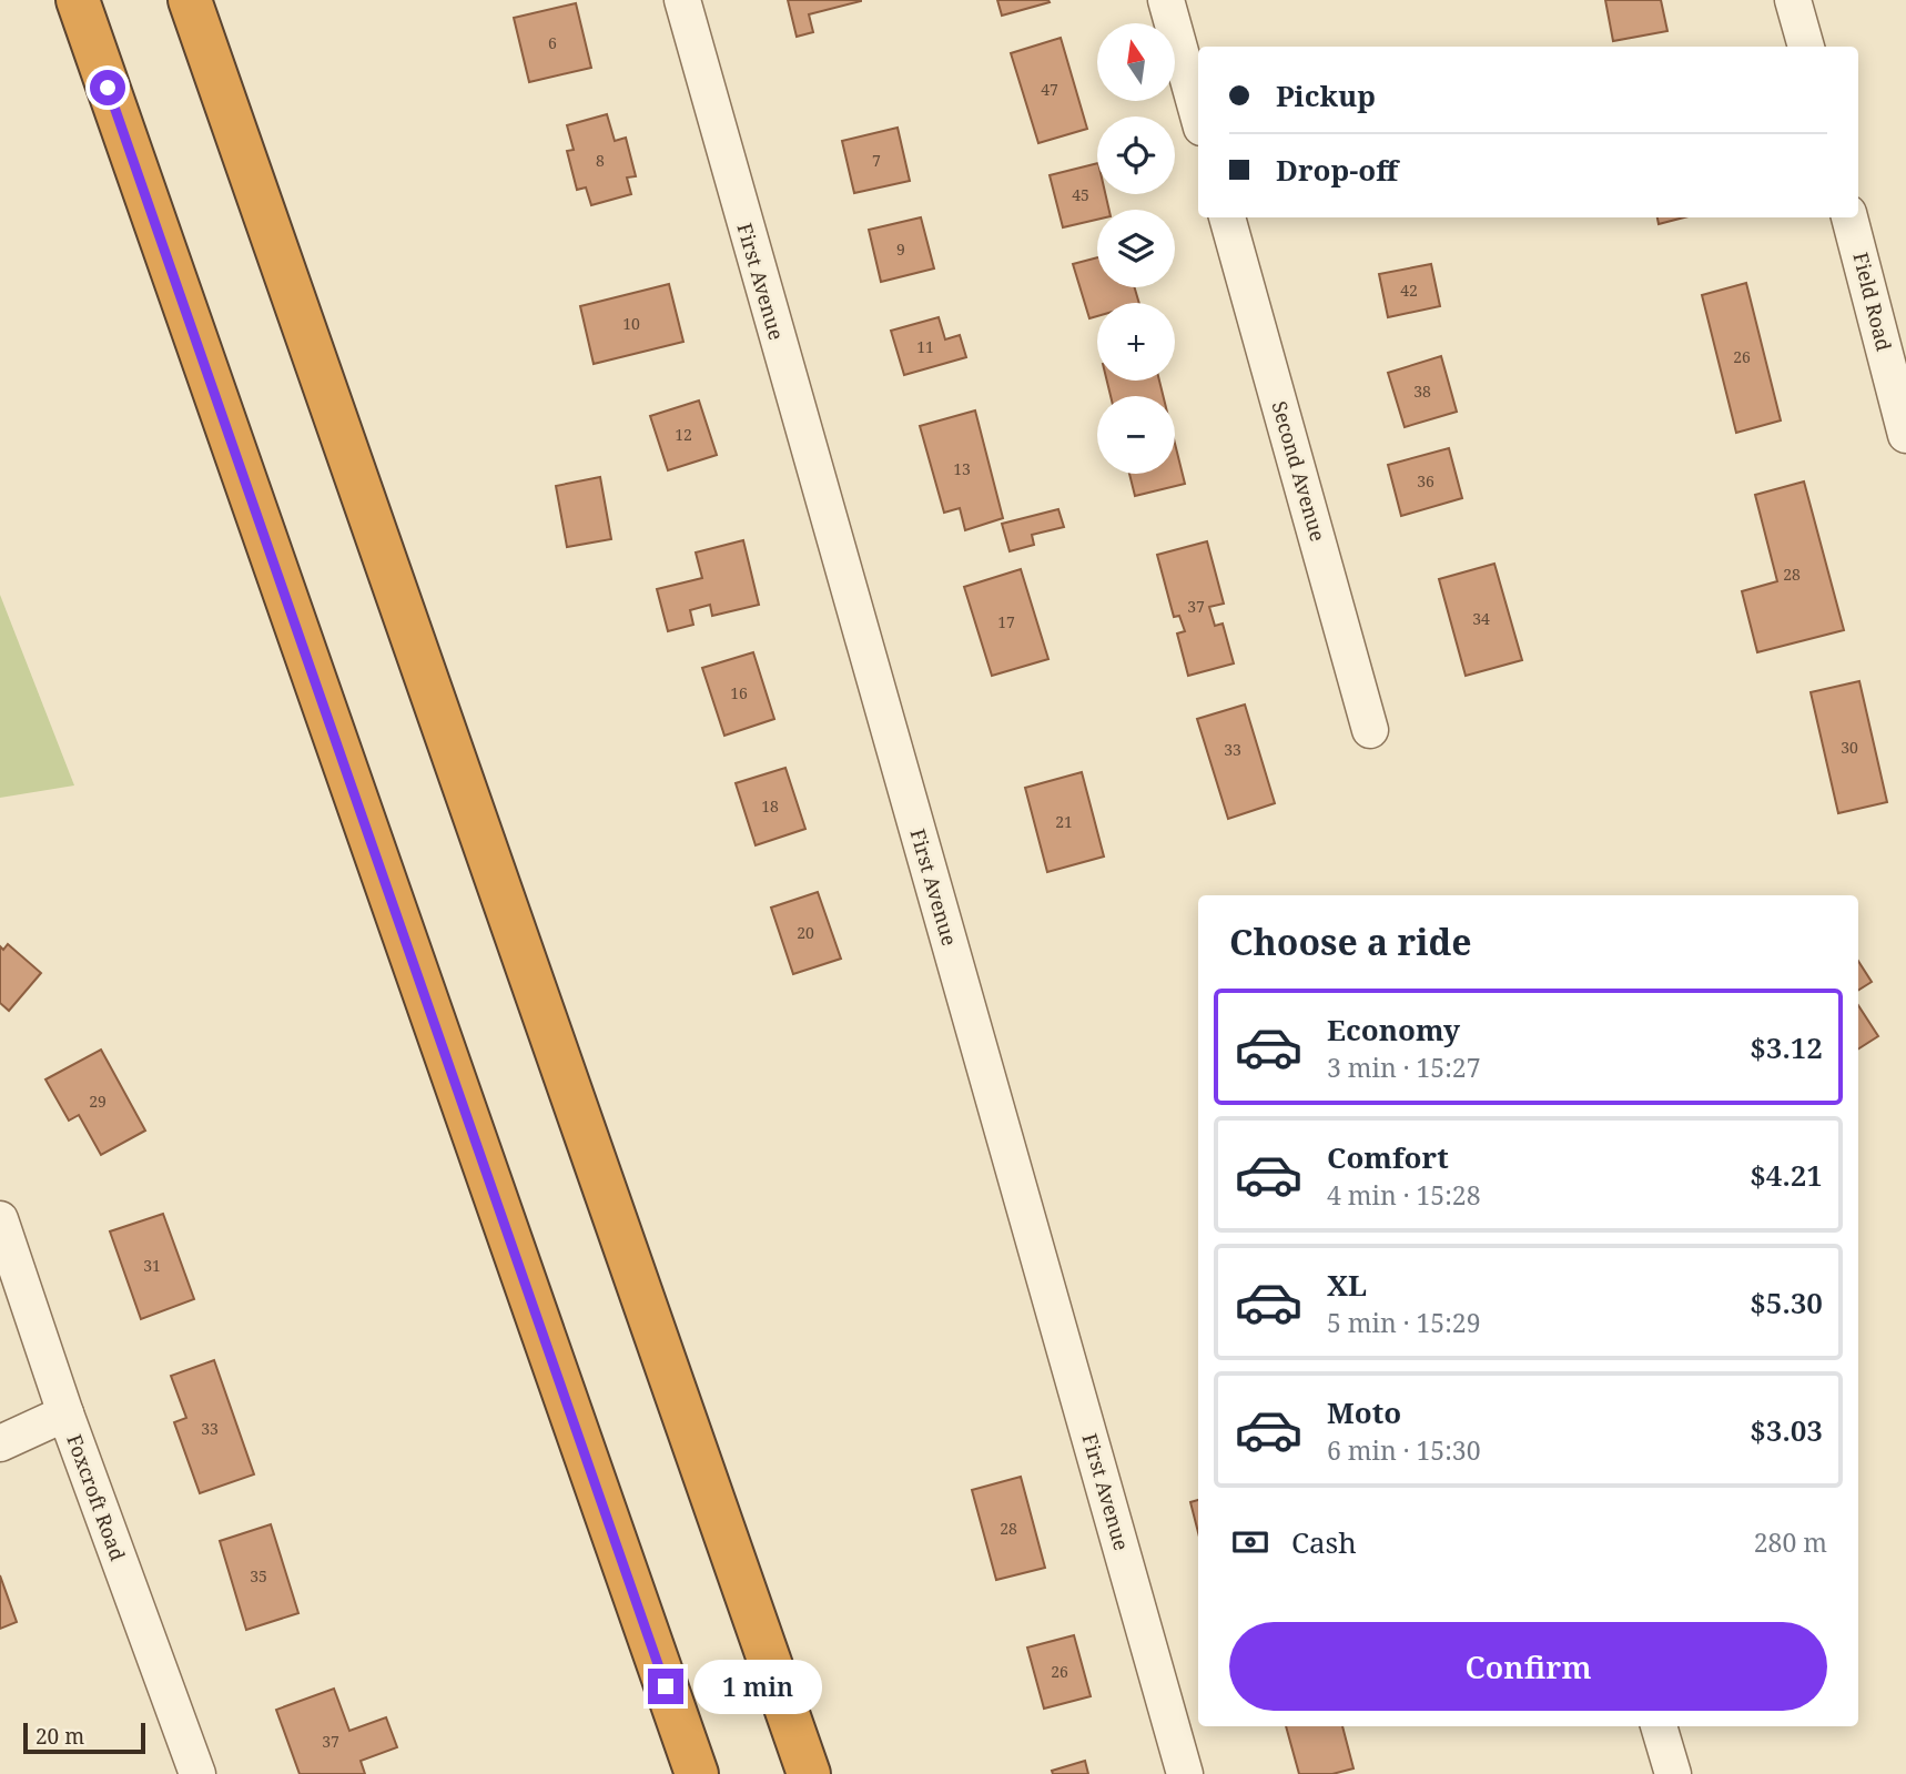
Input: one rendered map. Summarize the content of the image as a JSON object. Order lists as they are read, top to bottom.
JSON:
{
  "streets": {
    "street": [
      "First Avenue",
      "Field Road",
      "Second Avenue",
      "Foxcroft Road"
    ]
  },
  "house_numbers": [
    "6",
    "47",
    "8",
    "7",
    "45",
    "9",
    "42",
    "10",
    "11",
    "26",
    "38",
    "12",
    "13",
    "36",
    "28",
    "37",
    "34",
    "17",
    "16",
    "30",
    "33",
    "18",
    "21",
    "20",
    "29",
    "31",
    "33",
    "28",
    "35",
    "26",
    "37"
  ],
  "scale_bar": "20 m",
  "north": "top",
  "page": {
    "map_buttons": ["+", "−"],
    "banner": ["Pickup", "Drop-off"],
    "heading": "Choose a ride",
    "list": [
      {
        "name": "Economy",
        "note": "3 min · 15:27",
        "value": "$3.12"
      },
      {
        "name": "Comfort",
        "note": "4 min · 15:28",
        "value": "$4.21"
      },
      {
        "name": "XL",
        "note": "5 min · 15:29",
        "value": "$5.30"
      },
      {
        "name": "Moto",
        "note": "6 min · 15:30",
        "value": "$3.03"
      }
    ],
    "pay": ["Cash", "280 m"],
    "buttons": "Confirm",
    "bubble": "1 min",
    "scale": "20 m"
  }
}
